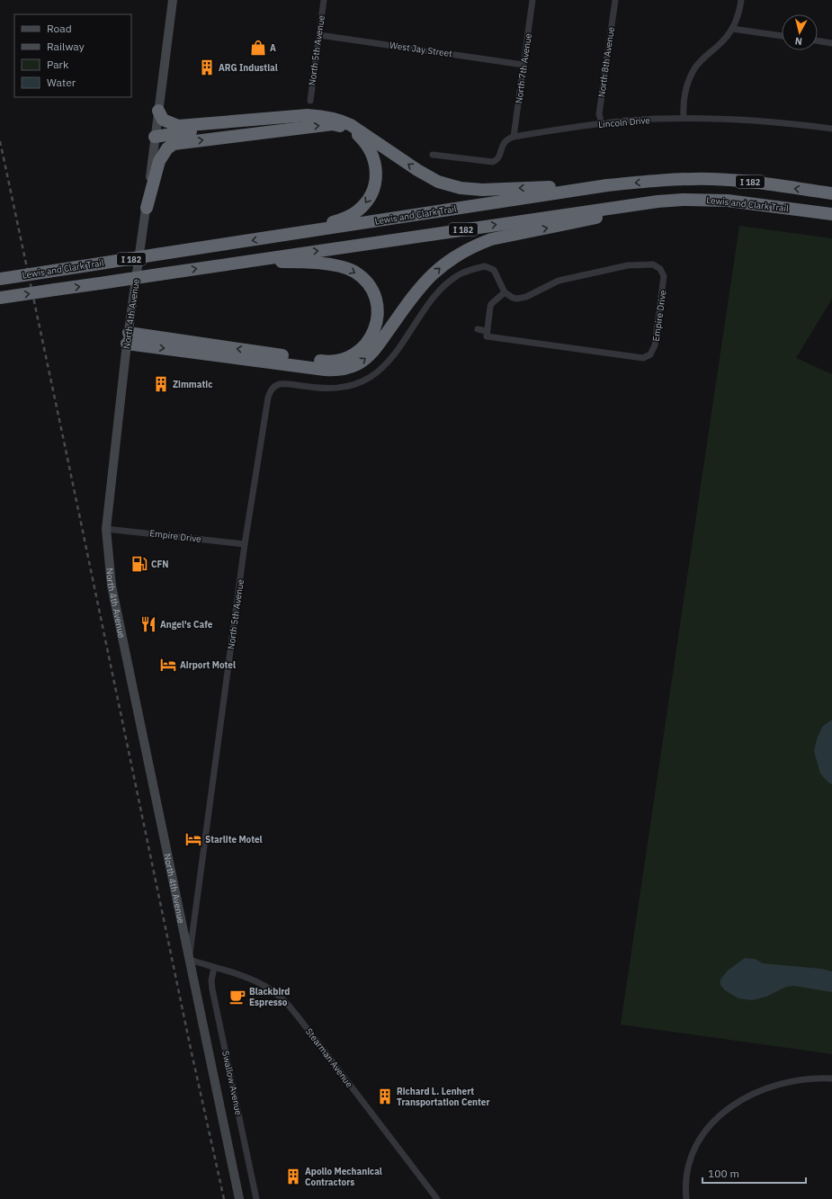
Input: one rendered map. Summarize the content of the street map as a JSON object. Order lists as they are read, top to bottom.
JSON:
{
  "streets": {
    "highway": ["I 182", "Lewis and Clark Trail"],
    "main road": ["North 4th Avenue"],
    "street": [
      "West Jay Street",
      "North 5th Avenue",
      "North 8th Avenue",
      "North 7th Avenue",
      "Lincoln Drive",
      "Empire Drive",
      "Stearman Avenue",
      "Swallow Avenue"
    ]
  },
  "crossings": [
    ["West Jay Street", "North 5th Avenue"],
    ["West Jay Street", "North 7th Avenue"],
    ["North 5th Avenue", "North 4th Avenue"],
    ["North 5th Avenue", "Empire Drive"],
    ["North 5th Avenue", "Stearman Avenue"],
    ["North 8th Avenue", "Lincoln Drive"],
    ["North 7th Avenue", "Lincoln Drive"],
    ["North 4th Avenue", "Empire Drive"],
    ["North 4th Avenue", "Stearman Avenue"],
    ["Stearman Avenue", "Swallow Avenue"]
  ],
  "places": {
    "shop": ["A"],
    "building": [
      "ARG Industial",
      "Zimmatic",
      "Richard L. Lenhert Transportation Center",
      "Apollo Mechanical Contractors"
    ],
    "fuel station": ["CFN"],
    "restaurant": ["Angel's Cafe"],
    "hotel": ["Airport Motel", "Starlite Motel"],
    "cafe": ["Blackbird Espresso"]
  },
  "legend": [
    "Road",
    "Railway",
    "Park",
    "Water"
  ],
  "scale_bar": "100 m",
  "north": "bottom"
}
